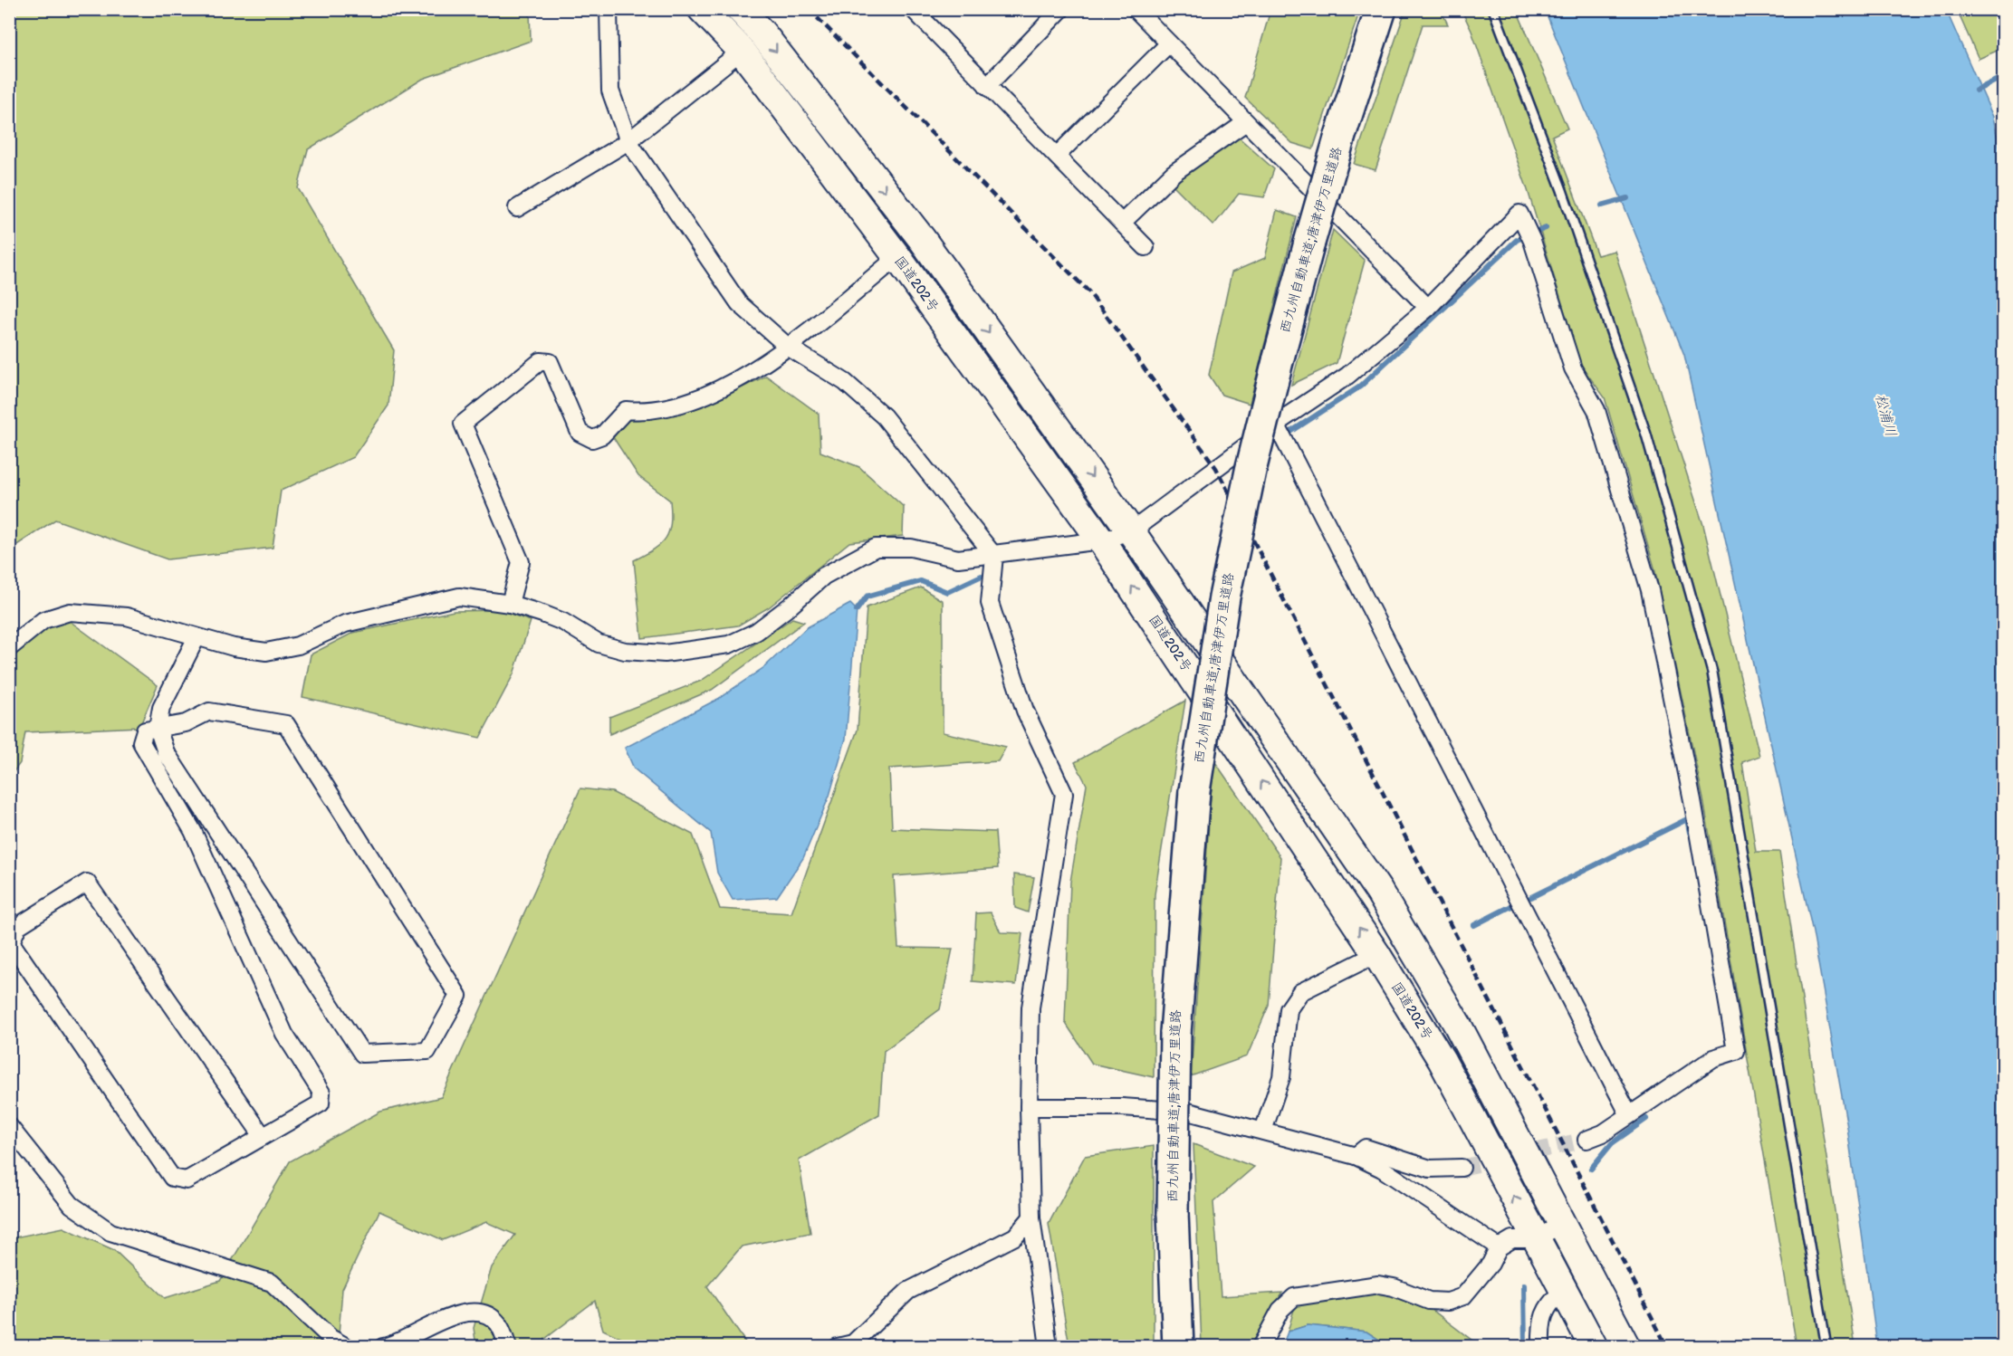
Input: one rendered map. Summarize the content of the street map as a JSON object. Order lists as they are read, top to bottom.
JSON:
{
  "streets": {
    "highway": ["西九州自動車道;唐津伊万里道路", "国道202号"]
  },
  "water": ["松浦川"]
}
